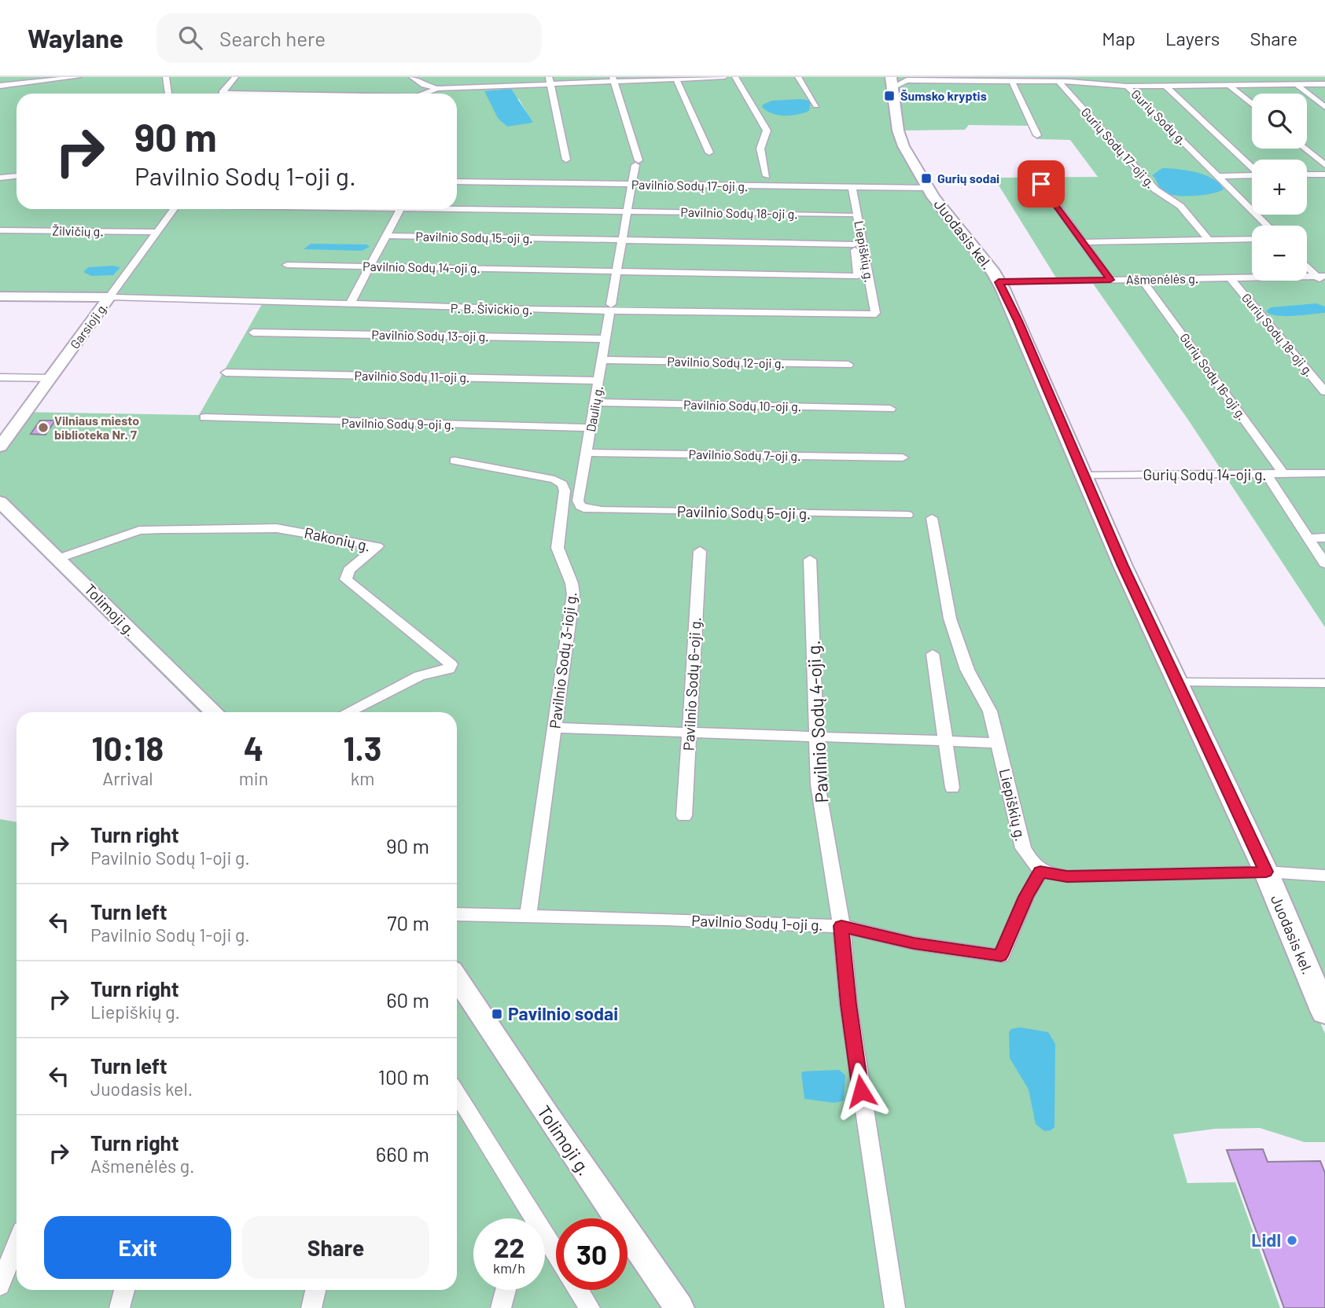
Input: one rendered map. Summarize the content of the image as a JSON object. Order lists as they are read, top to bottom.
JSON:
{
  "streets": {
    "main road": ["Juodasis kel."],
    "street": [
      "Gurių Sodų g.",
      "Gurių Sodų 17-oji g.",
      "Pavilnio Sodų 17-oji g.",
      "Pavilnio Sodų 18-oji g.",
      "Žilvičių g.",
      "Pavilnio Sodų 15-oji g.",
      "Liepiškių g.",
      "Pavilnio Sodų 14-oji g.",
      "Ašmenėlės g.",
      "P. B. Šivickio g.",
      "Garsioji g.",
      "Gurių Sodų 18-oji g.",
      "Pavilnio Sodų 13-oji g.",
      "Pavilnio Sodų 12-oji g.",
      "Pavilnio Sodų 11-oji g.",
      "Gurių Sodų 16-oji g.",
      "Pavilnio Sodų 10-oji g.",
      "Daulių g.",
      "Pavilnio Sodų 9-oji g.",
      "Pavilnio Sodų 7-oji g.",
      "Gurių Sodų 14-oji g.",
      "Pavilnio Sodų 5-oji g.",
      "Rakonių g.",
      "Tolimoji g.",
      "Pavilnio Sodų 3-ioji g.",
      "Pavilnio Sodų 6-oji g.",
      "Pavilnio Sodų 4-oji g.",
      "Pavilnio Sodų 1-oji g."
    ]
  },
  "crossings": [
    ["Gurių Sodų g.", "Gurių Sodų 17-oji g."],
    ["Gurių Sodų g.", "Juodasis kel."],
    ["Pavilnio Sodų 17-oji g.", "Juodasis kel."],
    ["Pavilnio Sodų 17-oji g.", "Liepiškių g."],
    ["Pavilnio Sodų 17-oji g.", "Daulių g."],
    ["Pavilnio Sodų 18-oji g.", "Daulių g."],
    ["Žilvičių g.", "Garsioji g."],
    ["Juodasis kel.", "Ašmenėlės g."],
    ["Juodasis kel.", "Gurių Sodų 14-oji g."],
    ["Pavilnio Sodų 15-oji g.", "Pavilnio Sodų 14-oji g."],
    ["Pavilnio Sodų 15-oji g.", "Daulių g."],
    ["Liepiškių g.", "P. B. Šivickio g."],
    ["Liepiškių g.", "Pavilnio Sodų 1-oji g."],
    ["Pavilnio Sodų 14-oji g.", "Daulių g."],
    ["Ašmenėlės g.", "Gurių Sodų 18-oji g."],
    ["Ašmenėlės g.", "Gurių Sodų 16-oji g."],
    ["P. B. Šivickio g.", "Garsioji g."],
    ["P. B. Šivickio g.", "Daulių g."],
    ["Pavilnio Sodų 13-oji g.", "Daulių g."],
    ["Pavilnio Sodų 12-oji g.", "Daulių g."],
    ["Pavilnio Sodų 11-oji g.", "Daulių g."],
    ["Gurių Sodų 16-oji g.", "Gurių Sodų 14-oji g."],
    ["Pavilnio Sodų 10-oji g.", "Daulių g."],
    ["Daulių g.", "Pavilnio Sodų 9-oji g."],
    ["Daulių g.", "Pavilnio Sodų 7-oji g."],
    ["Daulių g.", "Pavilnio Sodų 5-oji g."],
    ["Rakonių g.", "Tolimoji g."],
    ["Pavilnio Sodų 3-ioji g.", "Pavilnio Sodų 1-oji g."],
    ["Pavilnio Sodų 4-oji g.", "Pavilnio Sodų 1-oji g."]
  ],
  "places": {
    "transit": ["Šumsko kryptis", "Gurių sodai", "Pavilnio sodai"],
    "other": ["Vilniaus miesto biblioteka Nr. 7", "Lidl"]
  },
  "page": {
    "header": "Waylane",
    "search": "Search here",
    "nav": ["Map", "Layers", "Share"],
    "map_buttons": ["+", "−"],
    "turn": ["90 m", "Pavilnio Sodų 1-oji g."],
    "eta": [
      "10:18",
      "Arrival",
      "4",
      "min",
      "1.3",
      "km"
    ],
    "list": [
      {
        "name": "Turn right",
        "note": "Pavilnio Sodų 1-oji g.",
        "value": "90 m"
      },
      {
        "name": "Turn left",
        "note": "Pavilnio Sodų 1-oji g.",
        "value": "70 m"
      },
      {
        "name": "Turn right",
        "note": "Liepiškių g.",
        "value": "60 m"
      },
      {
        "name": "Turn left",
        "note": "Juodasis kel.",
        "value": "100 m"
      },
      {
        "name": "Turn right",
        "note": "Ašmenėlės g.",
        "value": "660 m"
      }
    ],
    "buttons": ["Exit", "Share"],
    "speed": "22 km/h",
    "limit": "30"
  }
}
